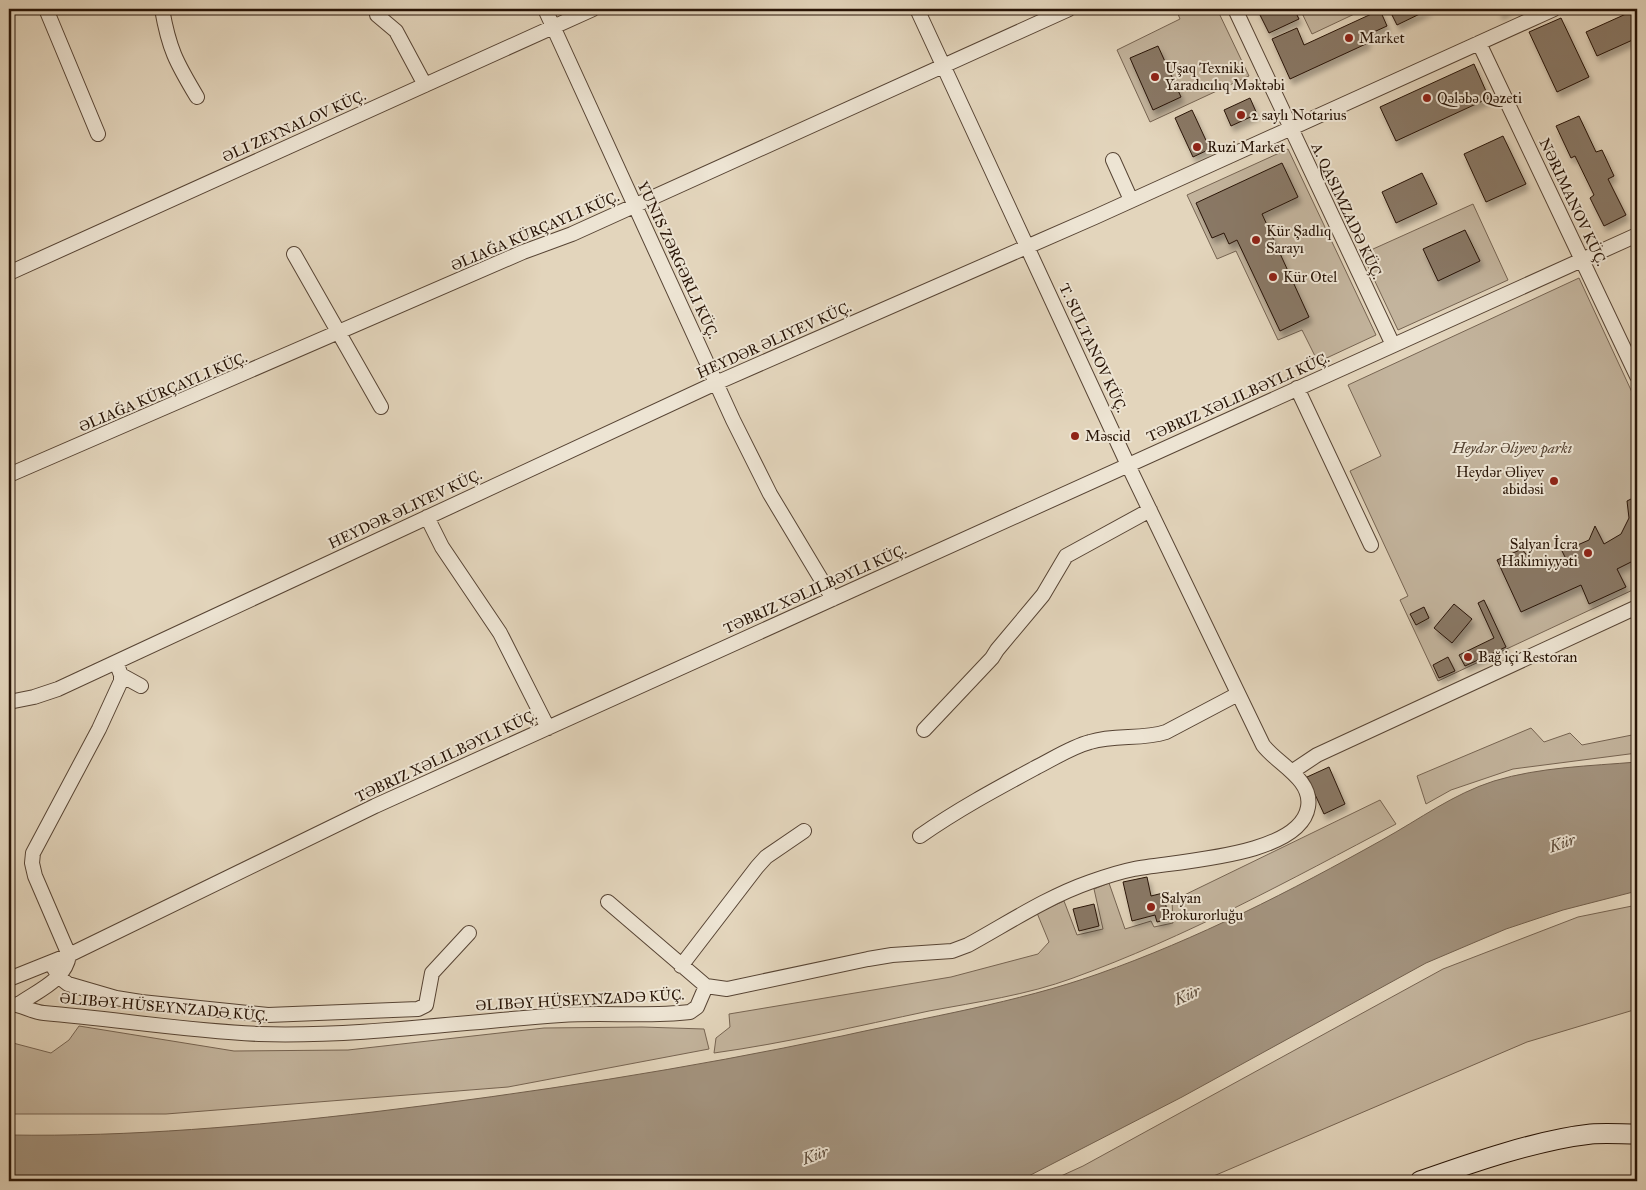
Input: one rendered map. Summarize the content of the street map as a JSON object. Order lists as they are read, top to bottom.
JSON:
{
  "streets": {
    "street": [
      "ƏLI ZEYNALOV KÜÇ.",
      "NƏRIMANOV KÜÇ.",
      "YUNIS ZƏRGƏRLI KÜÇ.",
      "HEYDƏR ƏLIYEV KÜÇ.",
      "T. SULTANOV KÜÇ.",
      "TƏBRIZ XƏLILBƏYLI KÜÇ.",
      "ƏLIBƏY HÜSEYNZADƏ KÜÇ."
    ]
  },
  "crossings": [
    ["ƏLI ZEYNALOV KÜÇ.", "YUNIS ZƏRGƏRLI KÜÇ."],
    ["NƏRIMANOV KÜÇ.", "HEYDƏR ƏLIYEV KÜÇ."],
    ["NƏRIMANOV KÜÇ.", "TƏBRIZ XƏLILBƏYLI KÜÇ."],
    ["YUNIS ZƏRGƏRLI KÜÇ.", "HEYDƏR ƏLIYEV KÜÇ."],
    ["YUNIS ZƏRGƏRLI KÜÇ.", "TƏBRIZ XƏLILBƏYLI KÜÇ."],
    ["HEYDƏR ƏLIYEV KÜÇ.", "T. SULTANOV KÜÇ."],
    ["T. SULTANOV KÜÇ.", "TƏBRIZ XƏLILBƏYLI KÜÇ."],
    ["T. SULTANOV KÜÇ.", "ƏLIBƏY HÜSEYNZADƏ KÜÇ."]
  ],
  "water": ["Kür"],
  "parks": ["Heydər Əliyev parkı"],
  "places": [
    "Market",
    "Uşaq Texniki Yaradıcılıq Məktəbi",
    "Qələbə Qəzeti",
    "2 saylı Notarius",
    "Ruzi Market",
    "Kür Şadlıq Sarayı",
    "Kür Otel",
    "Məscid",
    "Heydər Əliyev abidəsi",
    "Salyan İcra Hakimiyyəti",
    "Bağ içi Restoran",
    "Salyan Prokurorluğu"
  ]
}
